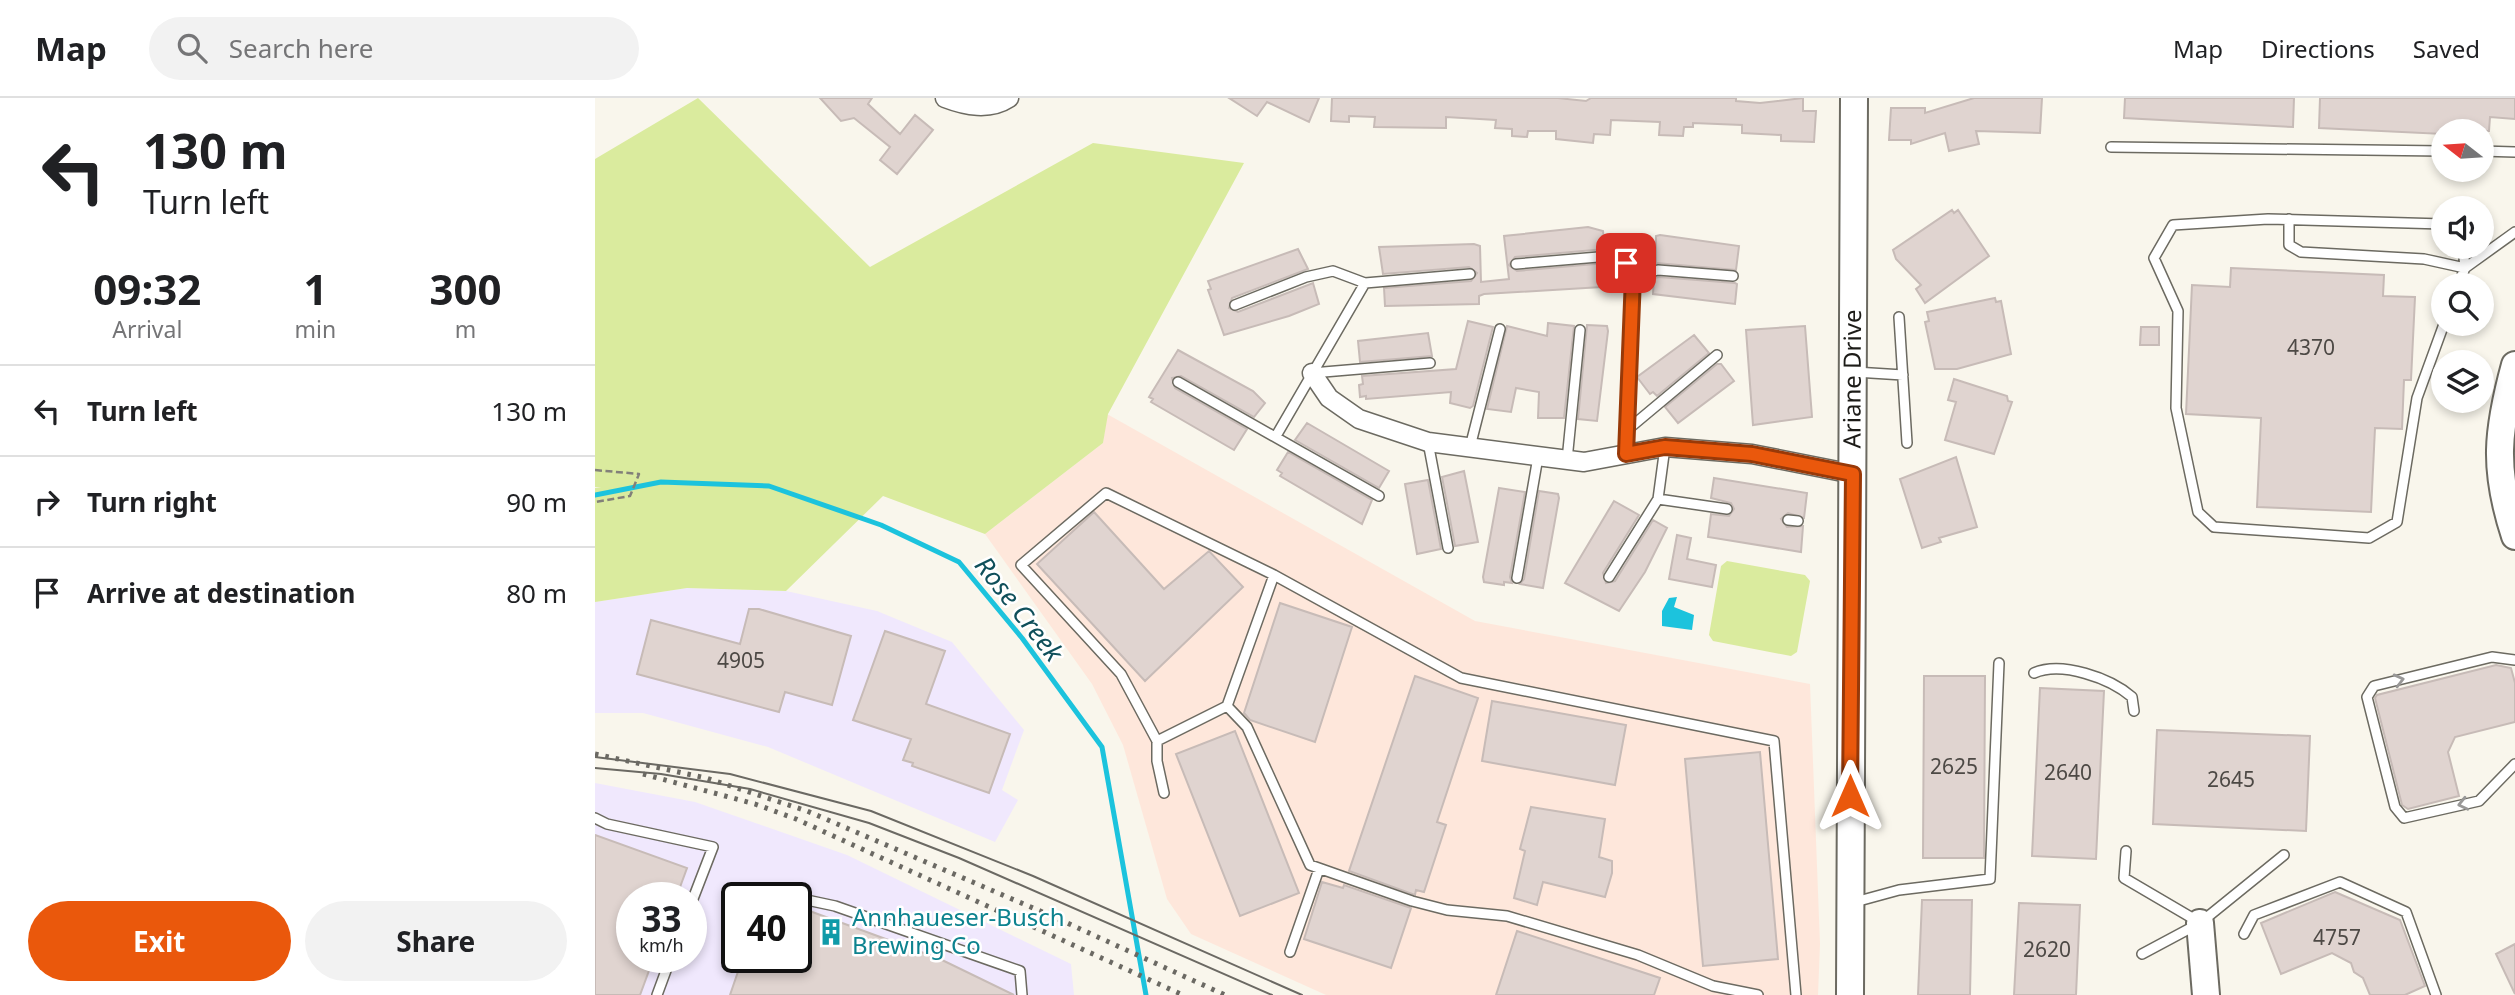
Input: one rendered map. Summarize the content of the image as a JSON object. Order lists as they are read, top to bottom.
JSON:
{
  "streets": {
    "street": ["Ariane Drive"]
  },
  "water": ["Rose Creek"],
  "places": {
    "building": ["Annhaueser-Busch Brewing Co"]
  },
  "house_numbers": [
    "4370",
    "4905",
    "2625",
    "2640",
    "2645",
    "4757",
    "2620"
  ],
  "north": "left",
  "page": {
    "header": "Map",
    "search": "Search here",
    "nav": ["Map", "Directions", "Saved"],
    "turn": ["130 m", "Turn left"],
    "eta": [
      "09:32",
      "Arrival",
      "1",
      "min",
      "300",
      "m"
    ],
    "list": [
      {
        "name": "Turn left",
        "value": "130 m"
      },
      {
        "name": "Turn right",
        "value": "90 m"
      },
      {
        "name": "Arrive at destination",
        "value": "80 m"
      }
    ],
    "speed": "33 km/h",
    "limit": "40",
    "buttons": ["Exit", "Share"]
  }
}
